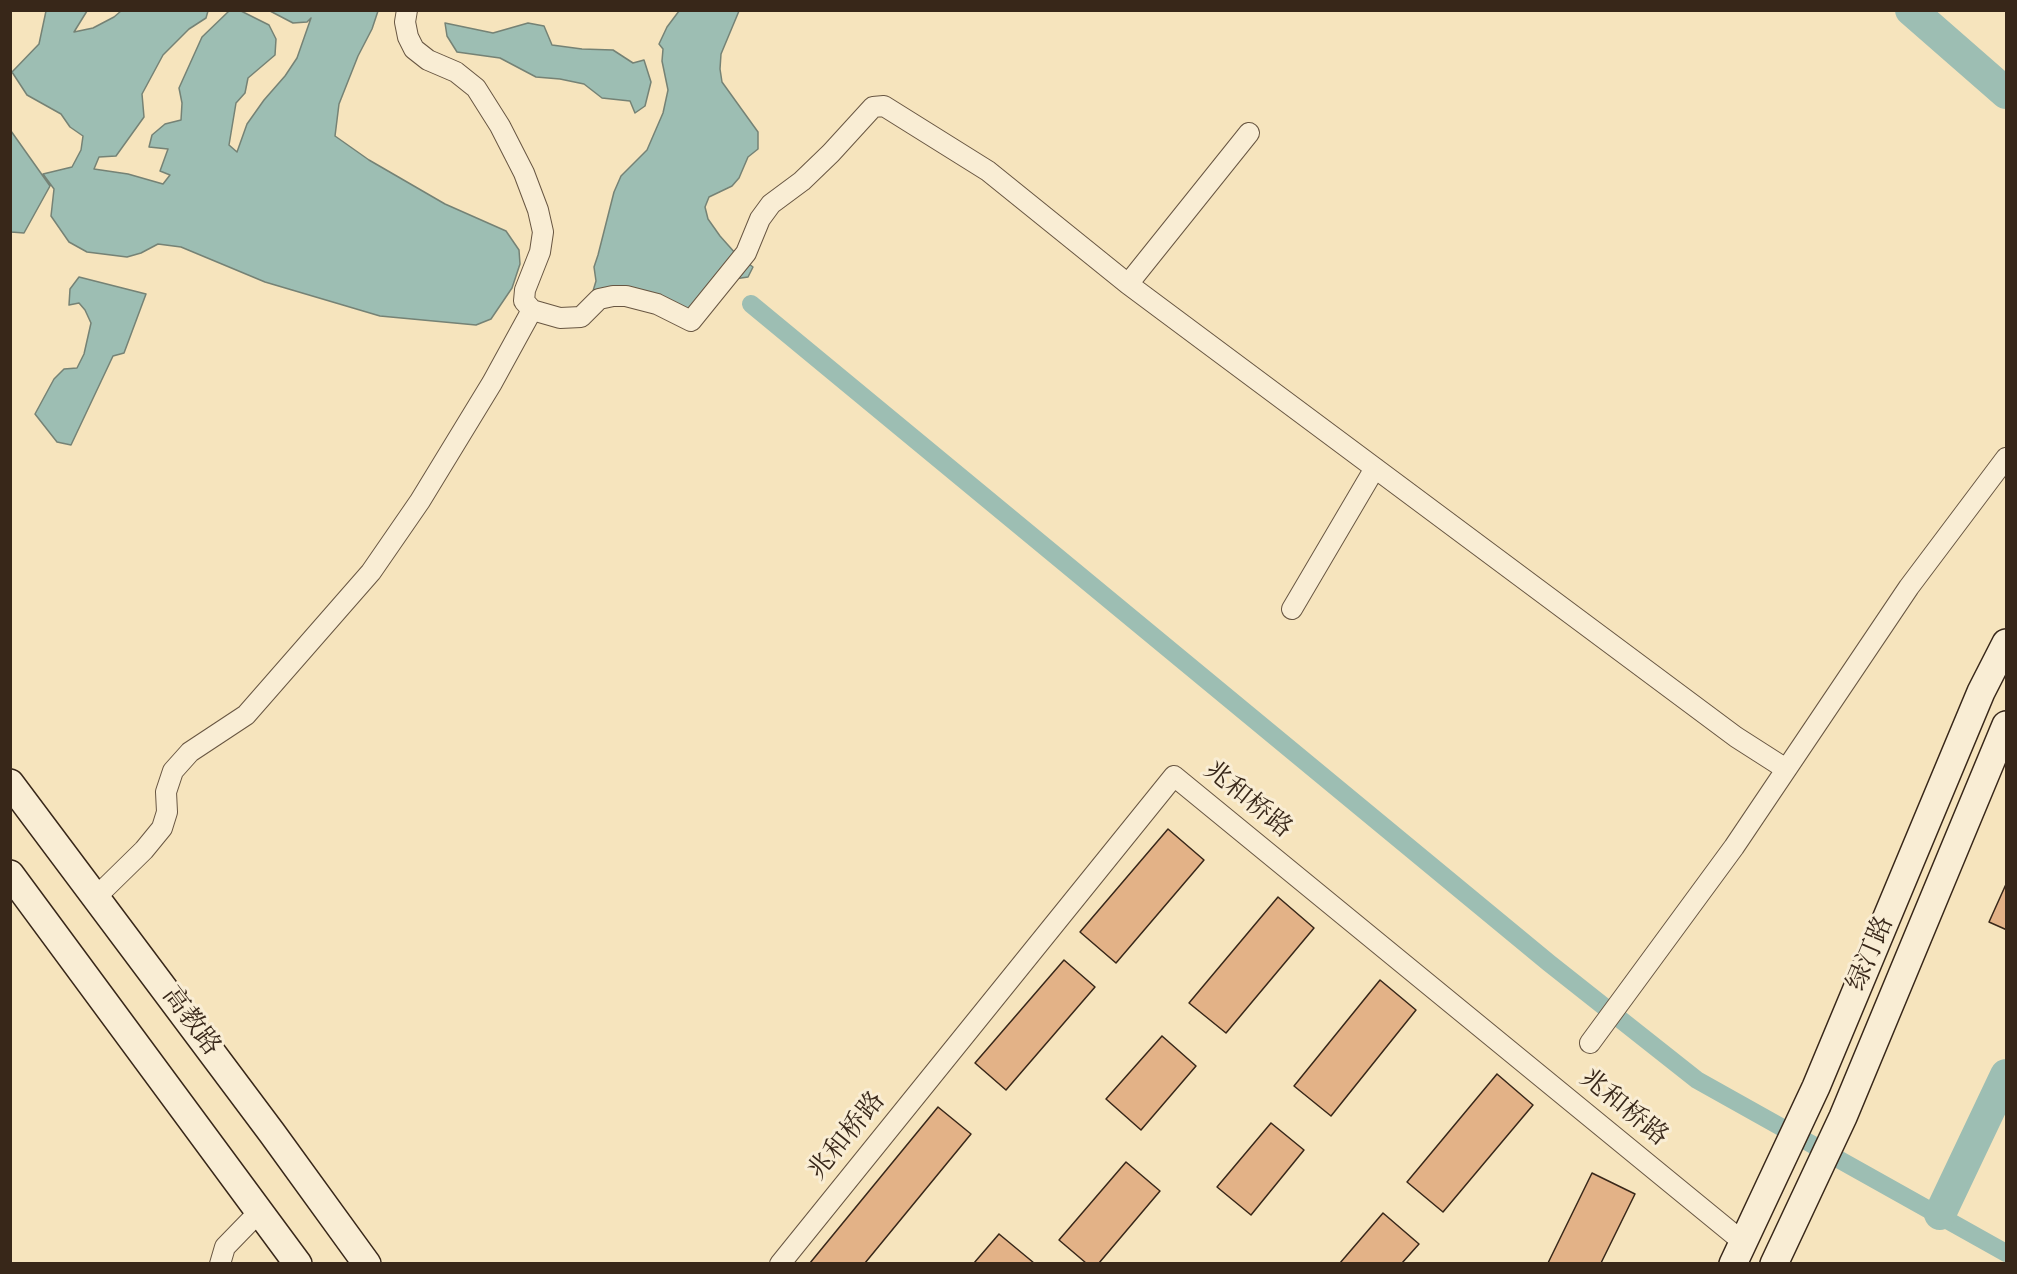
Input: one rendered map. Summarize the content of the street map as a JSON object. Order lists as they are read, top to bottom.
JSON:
{
  "streets": {
    "main road": ["绿汀路", "高教路"],
    "street": ["兆和桥路"]
  },
  "crossings": [
    ["兆和桥路", "绿汀路"]
  ]
}
